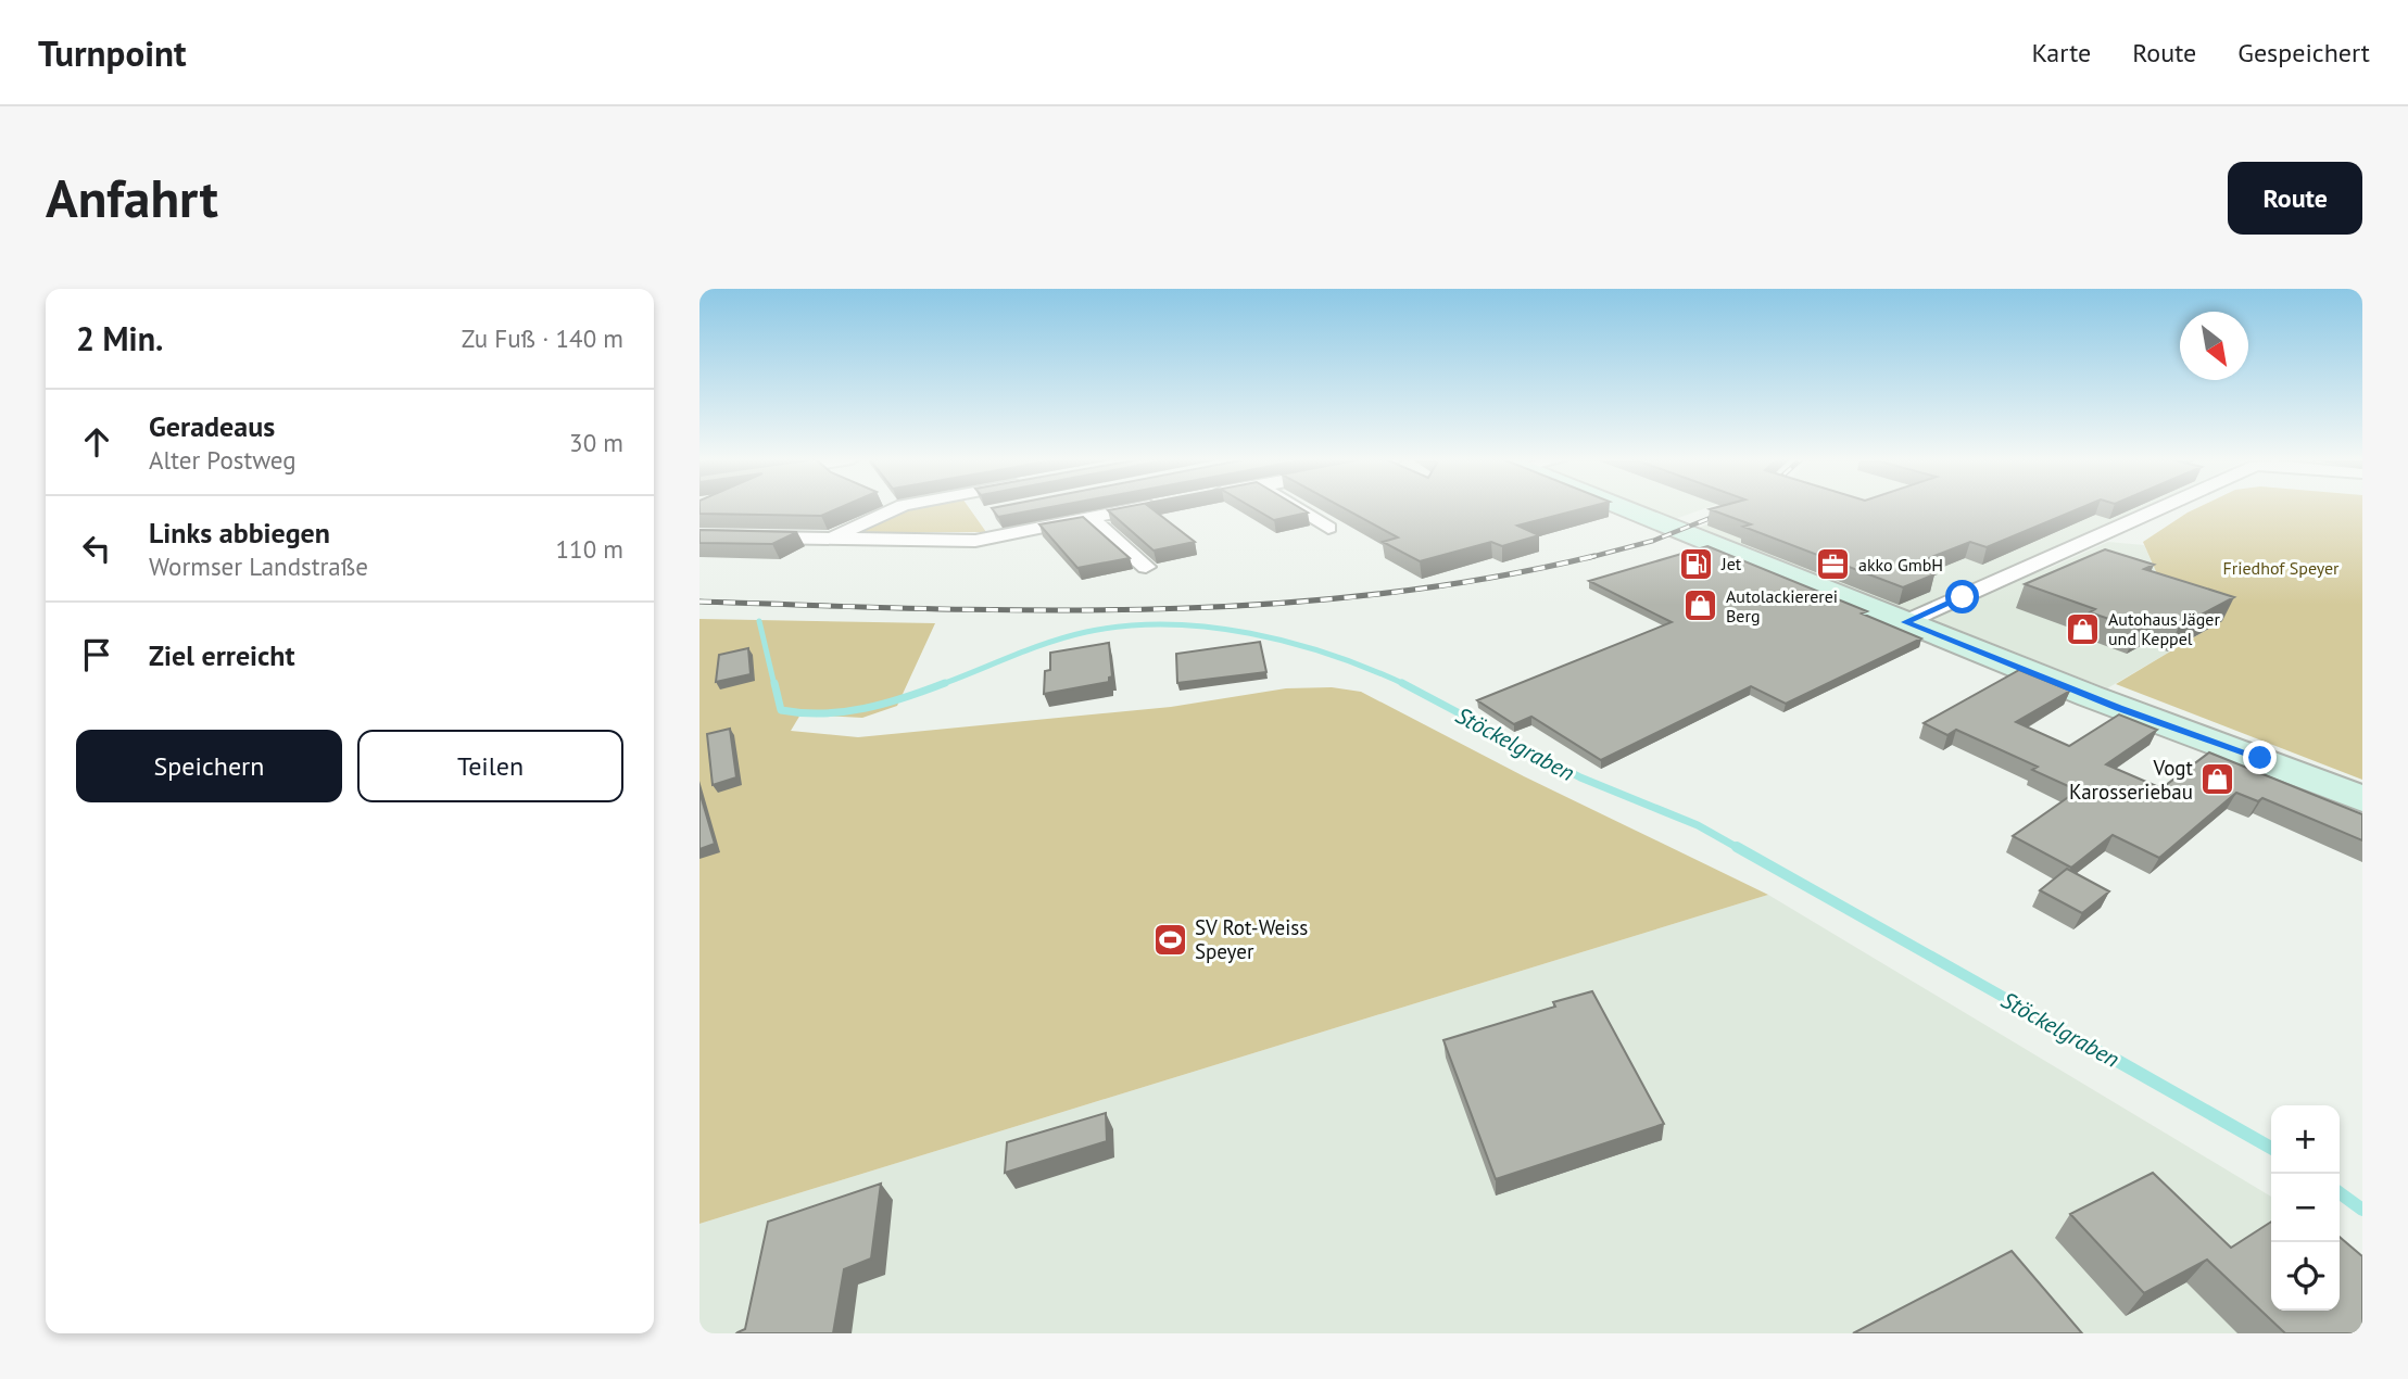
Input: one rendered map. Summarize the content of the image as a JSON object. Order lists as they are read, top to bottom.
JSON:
{
  "water": ["Stöckelgraben"],
  "parks": ["Friedhof Speyer"],
  "places": {
    "fuel station": ["Jet"],
    "office": ["akko GmbH"],
    "shop": ["Autolackiererei Berg", "Autohaus Jäger und Keppel", "Vogt Karosseriebau"],
    "sports": ["SV Rot-Weiss Speyer"]
  },
  "north": "bottom right",
  "page": {
    "header": "Turnpoint",
    "nav": ["Karte", "Route", "Gespeichert"],
    "buttons": [
      "Route",
      ["Speichern", "Teilen"]
    ],
    "title": "Anfahrt",
    "heading": ["2 Min.", "Zu Fuß · 140 m"],
    "list": [
      ["Geradeaus", "Alter Postweg", "30 m"],
      ["Links abbiegen", "Wormser Landstraße", "110 m"],
      "Ziel erreicht"
    ],
    "map_buttons": ["+", "−"]
  }
}
